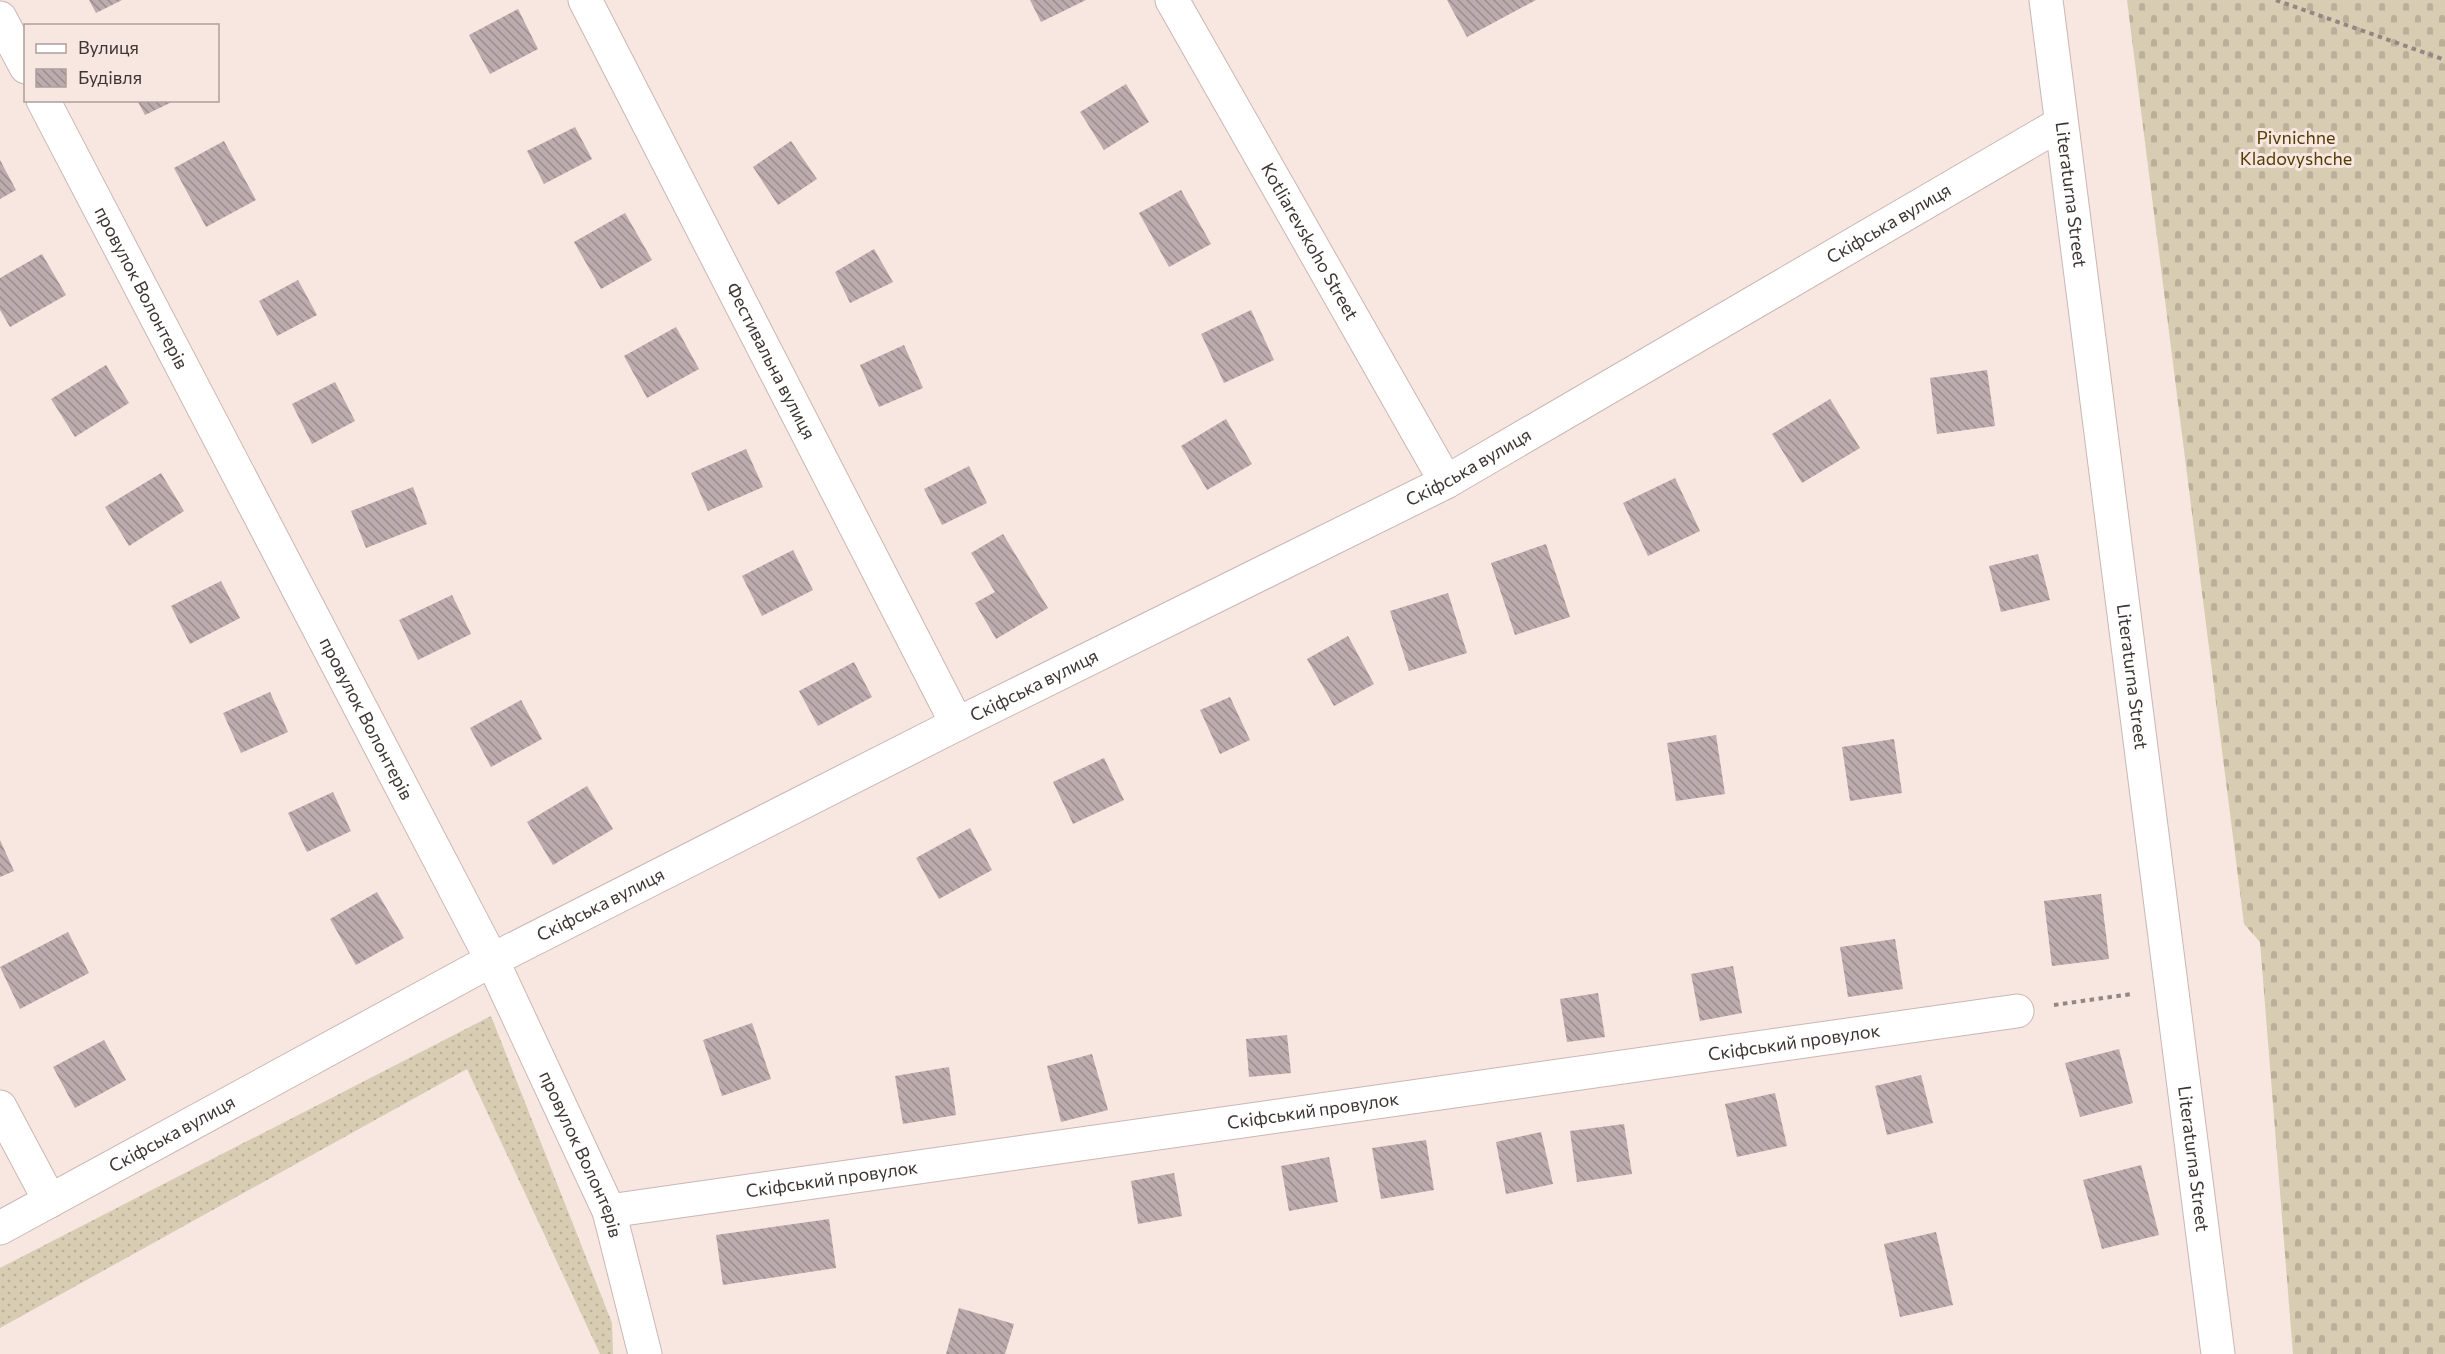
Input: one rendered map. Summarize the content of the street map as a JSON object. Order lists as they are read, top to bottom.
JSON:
{
  "streets": {
    "street": [
      "Literaturna Street",
      "Скіфська вулиця",
      "Kotliarevskoho Street",
      "провулок Волонтерів",
      "Фестивальна вулиця",
      "Скіфський провулок"
    ]
  },
  "crossings": [
    ["Literaturna Street", "Скіфська вулиця"],
    ["Скіфська вулиця", "Kotliarevskoho Street"],
    ["Скіфська вулиця", "провулок Волонтерів"],
    ["Скіфська вулиця", "Фестивальна вулиця"],
    ["провулок Волонтерів", "Скіфський провулок"]
  ],
  "parks": ["Pivnichne Kladovyshche"],
  "legend": ["Вулиця", "Будівля"]
}
